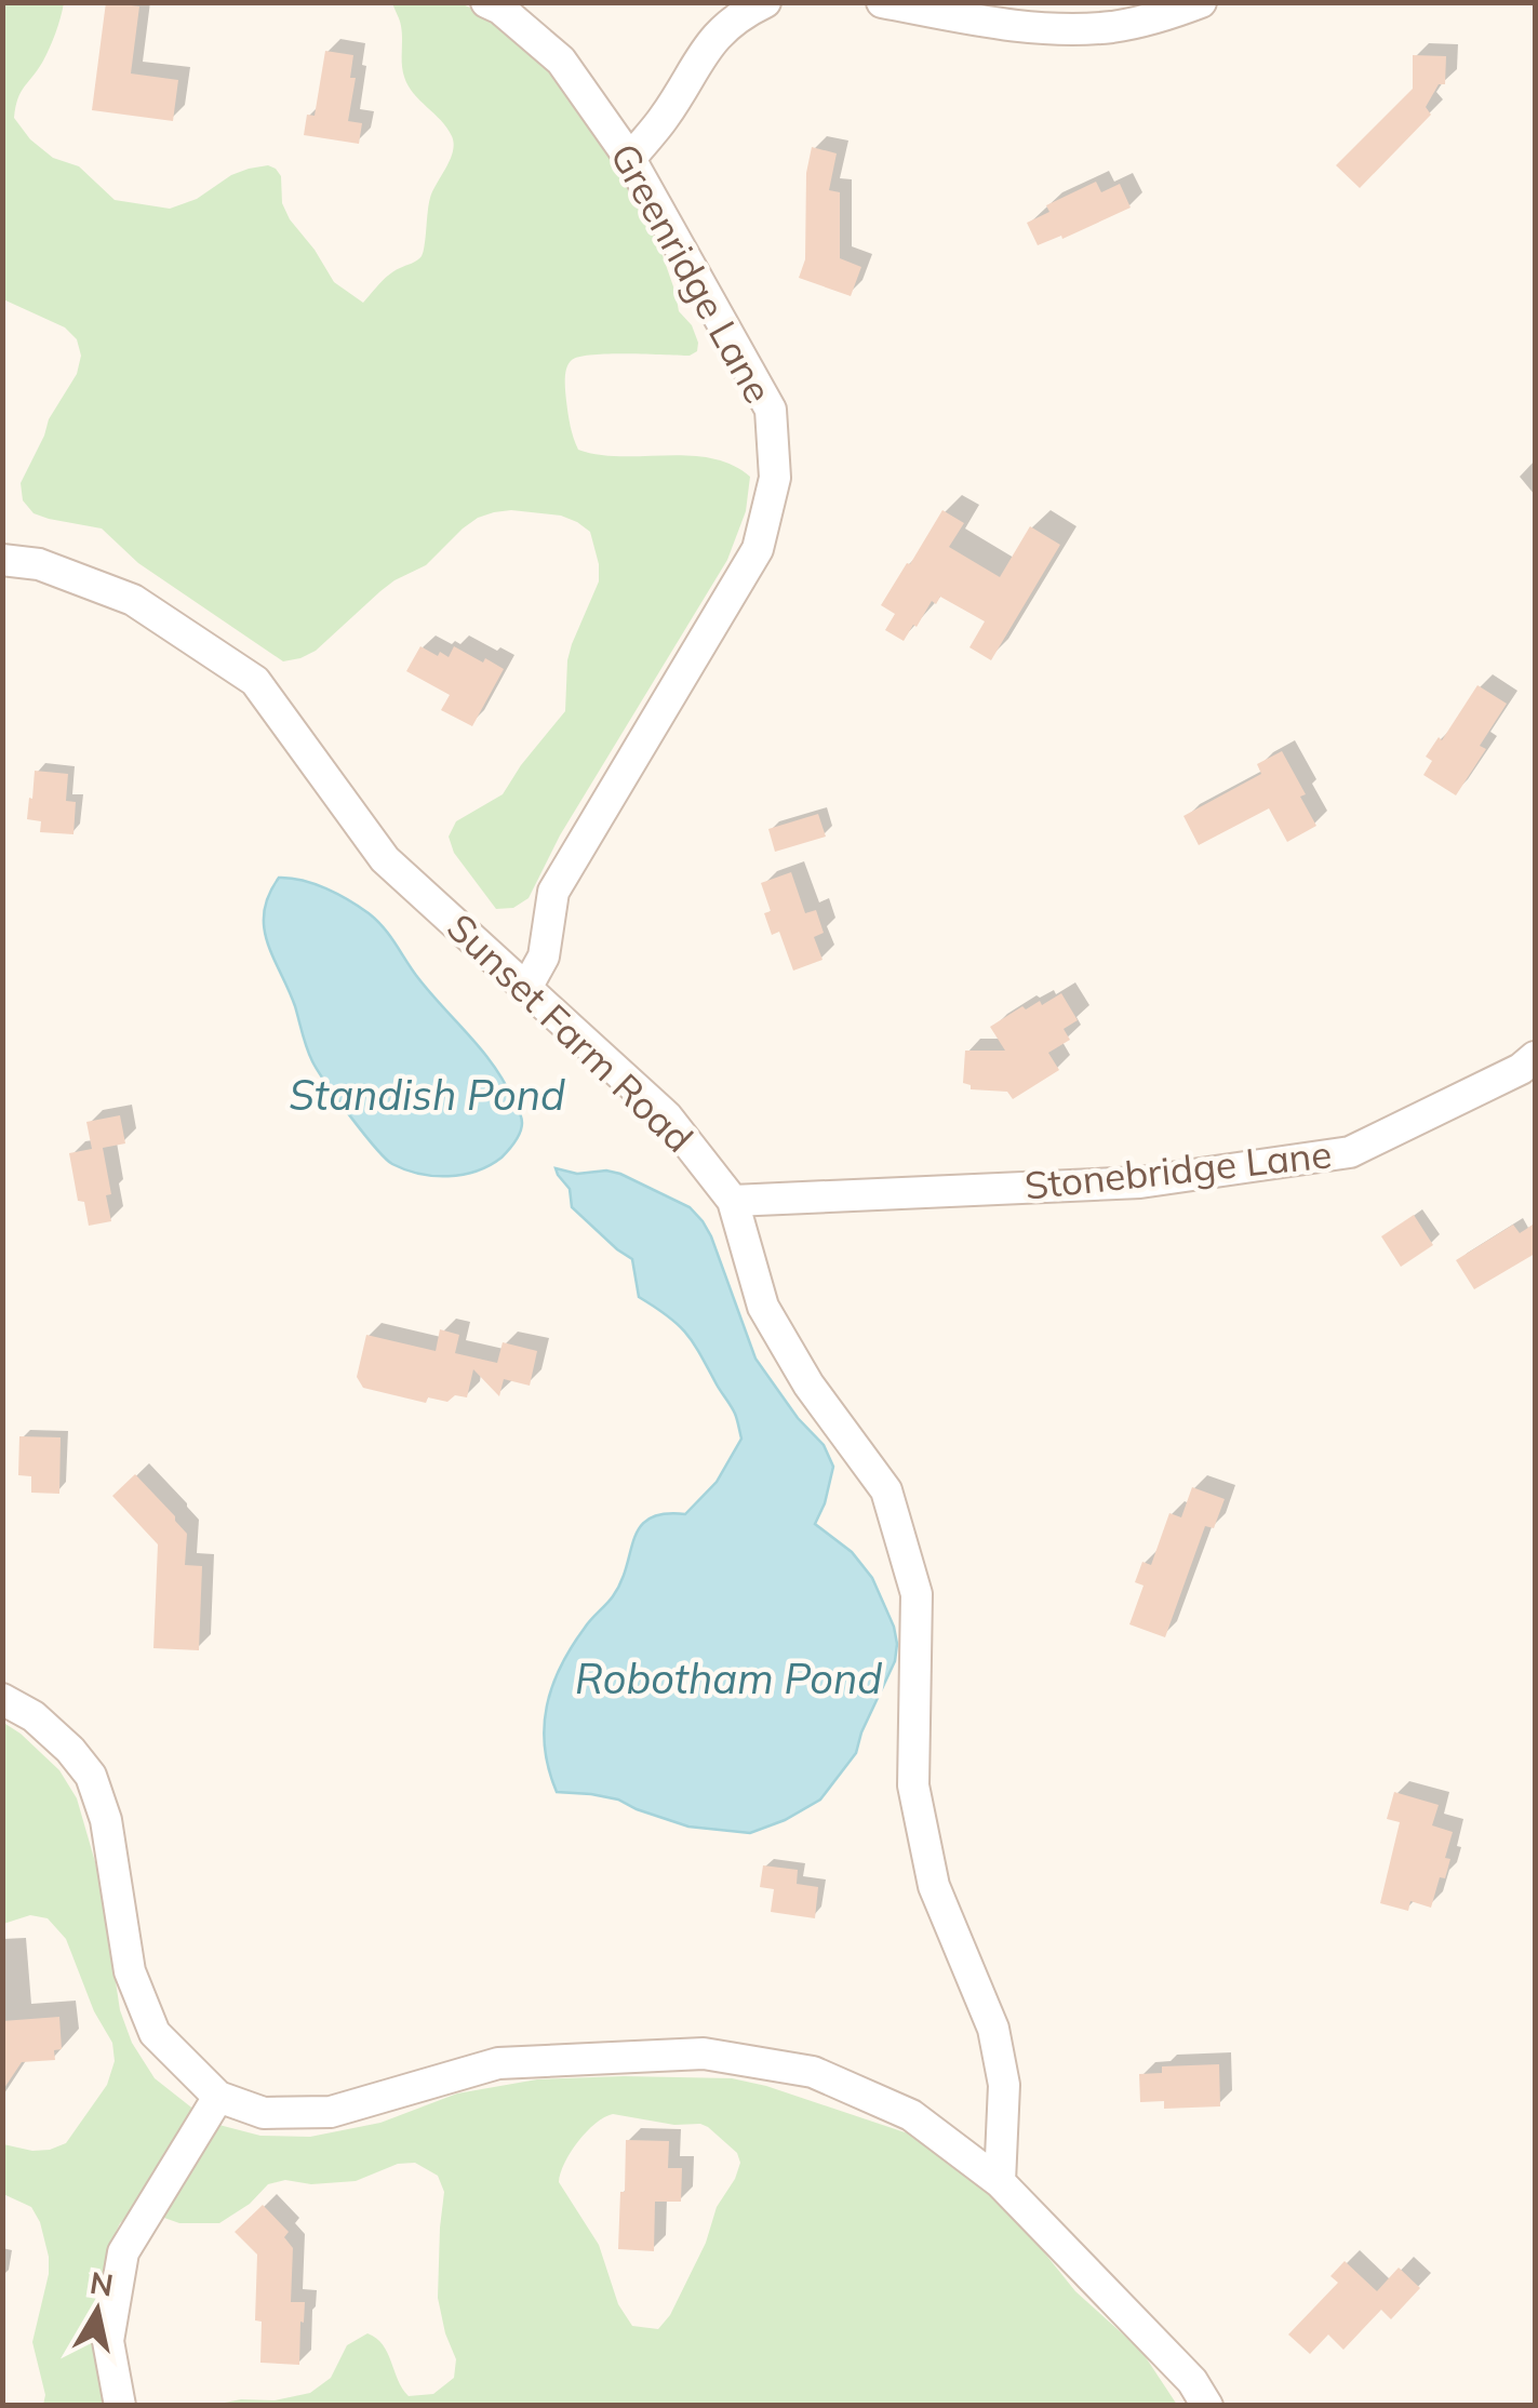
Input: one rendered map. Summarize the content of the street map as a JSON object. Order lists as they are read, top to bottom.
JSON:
{
  "streets": {
    "street": ["Greenridge Lane", "Sunset Farm Road", "Stonebridge Lane"]
  },
  "crossings": [
    ["Greenridge Lane", "Sunset Farm Road"],
    ["Sunset Farm Road", "Stonebridge Lane"]
  ],
  "water": ["Standish Pond", "Robotham Pond"],
  "north": "top"
}
